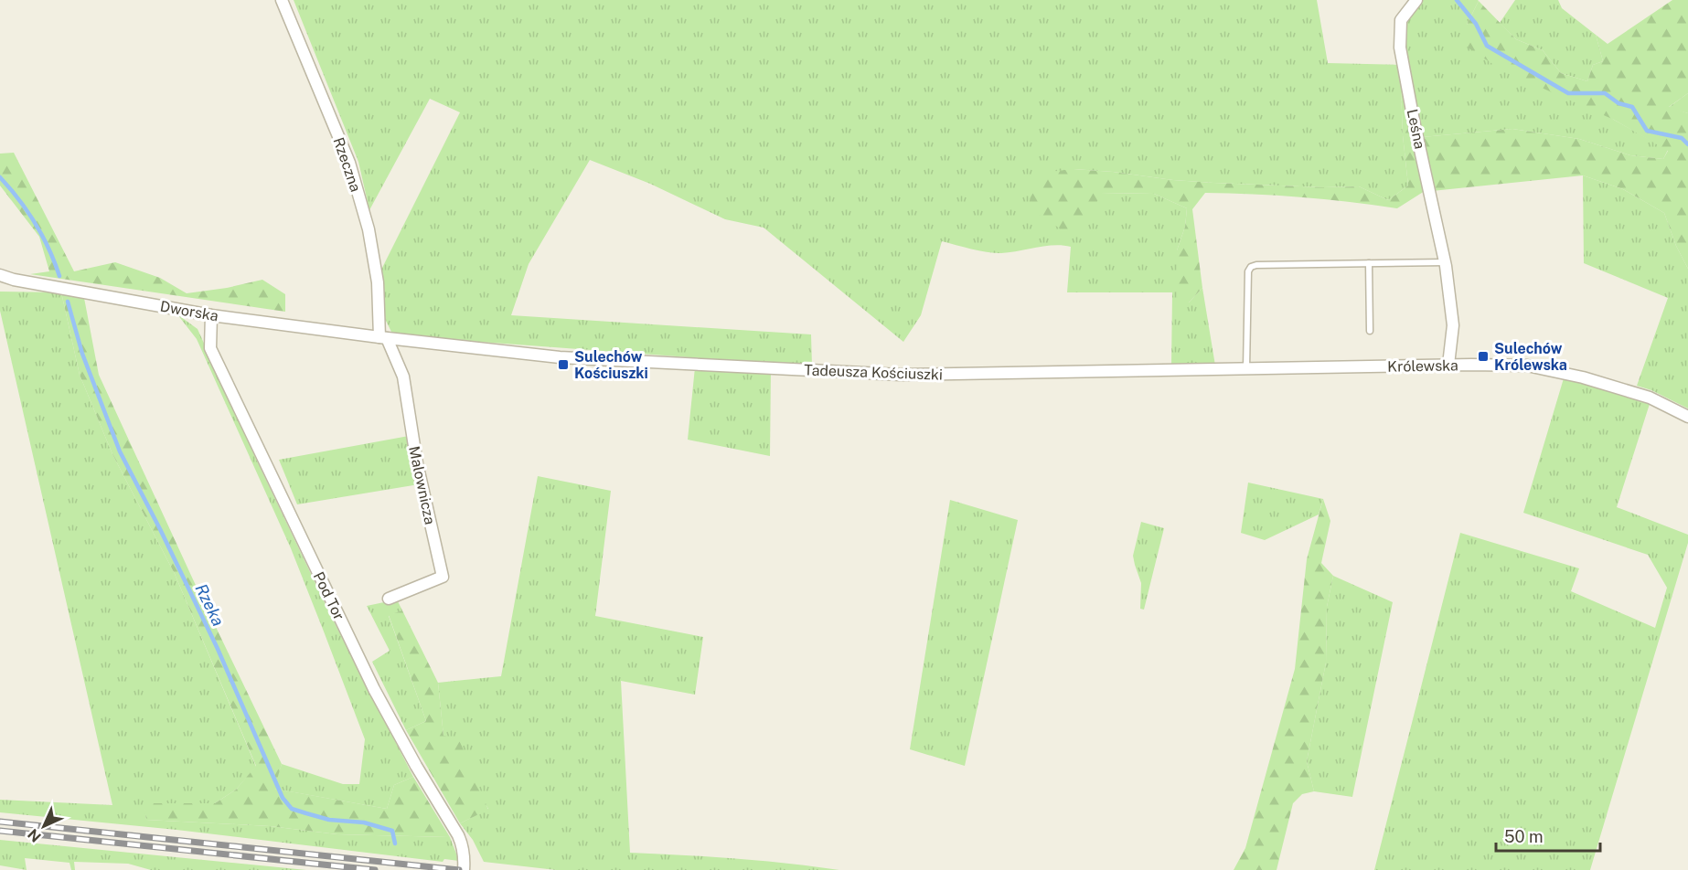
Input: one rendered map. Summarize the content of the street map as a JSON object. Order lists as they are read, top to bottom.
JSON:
{
  "streets": {
    "street": [
      "Leśna",
      "Rzeczna",
      "Dworska",
      "Królewska",
      "Tadeusza Kościuszki",
      "Malownicza",
      "Pod Tor"
    ]
  },
  "crossings": [
    ["Leśna", "Królewska"],
    ["Rzeczna", "Dworska"],
    ["Rzeczna", "Tadeusza Kościuszki"],
    ["Rzeczna", "Malownicza"],
    ["Dworska", "Tadeusza Kościuszki"],
    ["Dworska", "Malownicza"],
    ["Dworska", "Pod Tor"],
    ["Królewska", "Tadeusza Kościuszki"],
    ["Tadeusza Kościuszki", "Malownicza"]
  ],
  "water": ["Rzeka"],
  "places": {
    "transit": ["Sulechów Królewska", "Sulechów Kościuszki"]
  },
  "scale_bar": "50 m",
  "north": "bottom left"
}
